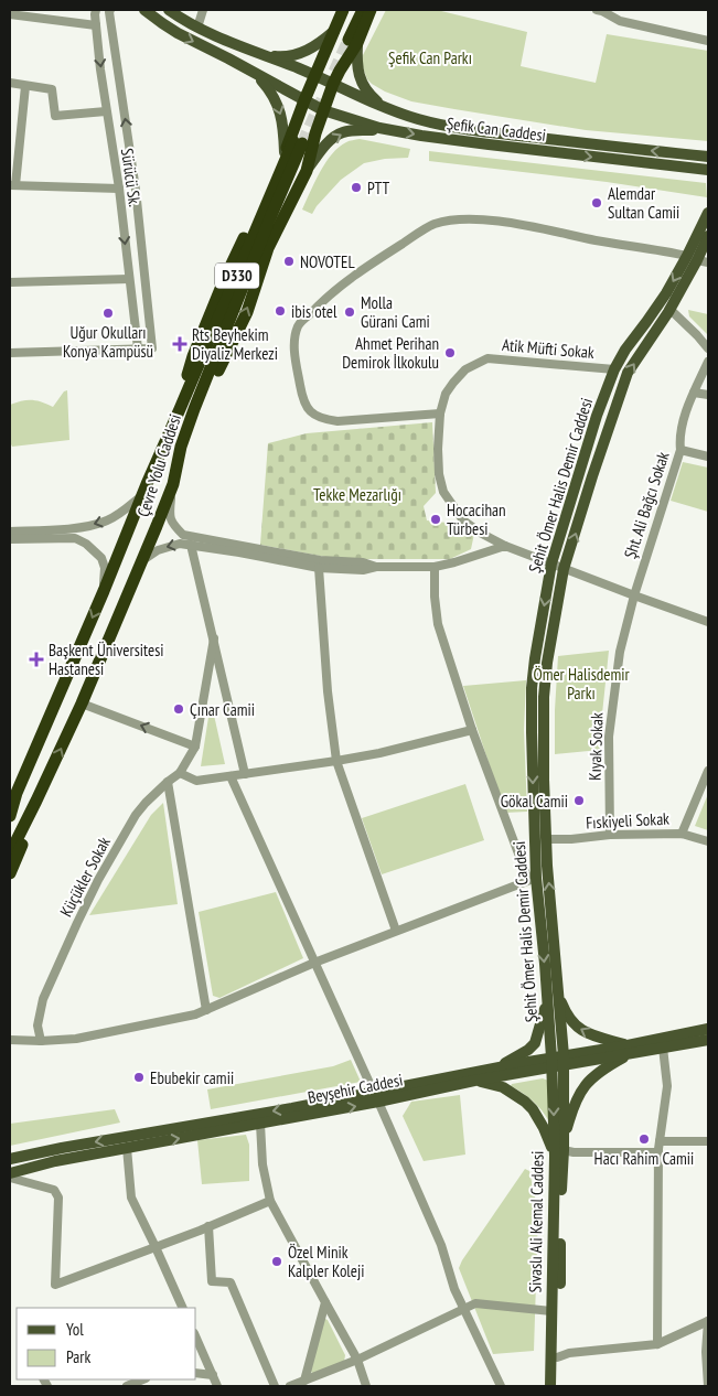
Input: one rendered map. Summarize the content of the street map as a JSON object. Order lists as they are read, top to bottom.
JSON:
{
  "streets": {
    "highway": ["D330", "Çevre Yolu Caddesi"],
    "main road": [
      "Şefik Can Caddesi",
      "Şehit Ömer Halis Demir Caddesi",
      "Beyşehir Caddesi",
      "Sivaslı Ali Kemal Caddesi"
    ],
    "street": [
      "Sürücü Sk.",
      "Atik Müfti Sokak",
      "Şht. Ali Bağcı Sokak",
      "Kıyak Sokak",
      "Fıskiyeli Sokak",
      "Küçükler Sokak"
    ]
  },
  "crossings": [
    ["D330", "Çevre Yolu Caddesi"],
    ["Atik Müfti Sokak", "Şehit Ömer Halis Demir Caddesi"],
    ["Atik Müfti Sokak", "Şht. Ali Bağcı Sokak"],
    ["Atik Müfti Sokak", "Kıyak Sokak"],
    ["Şehit Ömer Halis Demir Caddesi", "Fıskiyeli Sokak"],
    ["Şehit Ömer Halis Demir Caddesi", "Beyşehir Caddesi"],
    ["Şehit Ömer Halis Demir Caddesi", "Sivaslı Ali Kemal Caddesi"],
    ["Şht. Ali Bağcı Sokak", "Kıyak Sokak"],
    ["Kıyak Sokak", "Fıskiyeli Sokak"],
    ["Beyşehir Caddesi", "Sivaslı Ali Kemal Caddesi"]
  ],
  "parks": ["Şefik Can Parkı", "Tekke Mezarlığı", "Ömer Halisdemir Parkı"],
  "places": {
    "other": [
      "PTT",
      "Alemdar Sultan Camii",
      "NOVOTEL",
      "ibis otel",
      "Molla Gürani Cami",
      "Uğur Okulları Konya Kampüsü",
      "Ahmet Perihan Demirok İlkokulu",
      "Hocacihan Türbesi",
      "Çınar Camii",
      "Gökal Camii",
      "Ebubekir camii",
      "Hacı Rahim Camii",
      "Özel Minik Kalpler Koleji"
    ],
    "health": ["Rts Beyhekim Diyaliz Merkezi", "Başkent Üniversitesi Hastanesi"]
  },
  "legend": ["Yol", "Park"]
}
